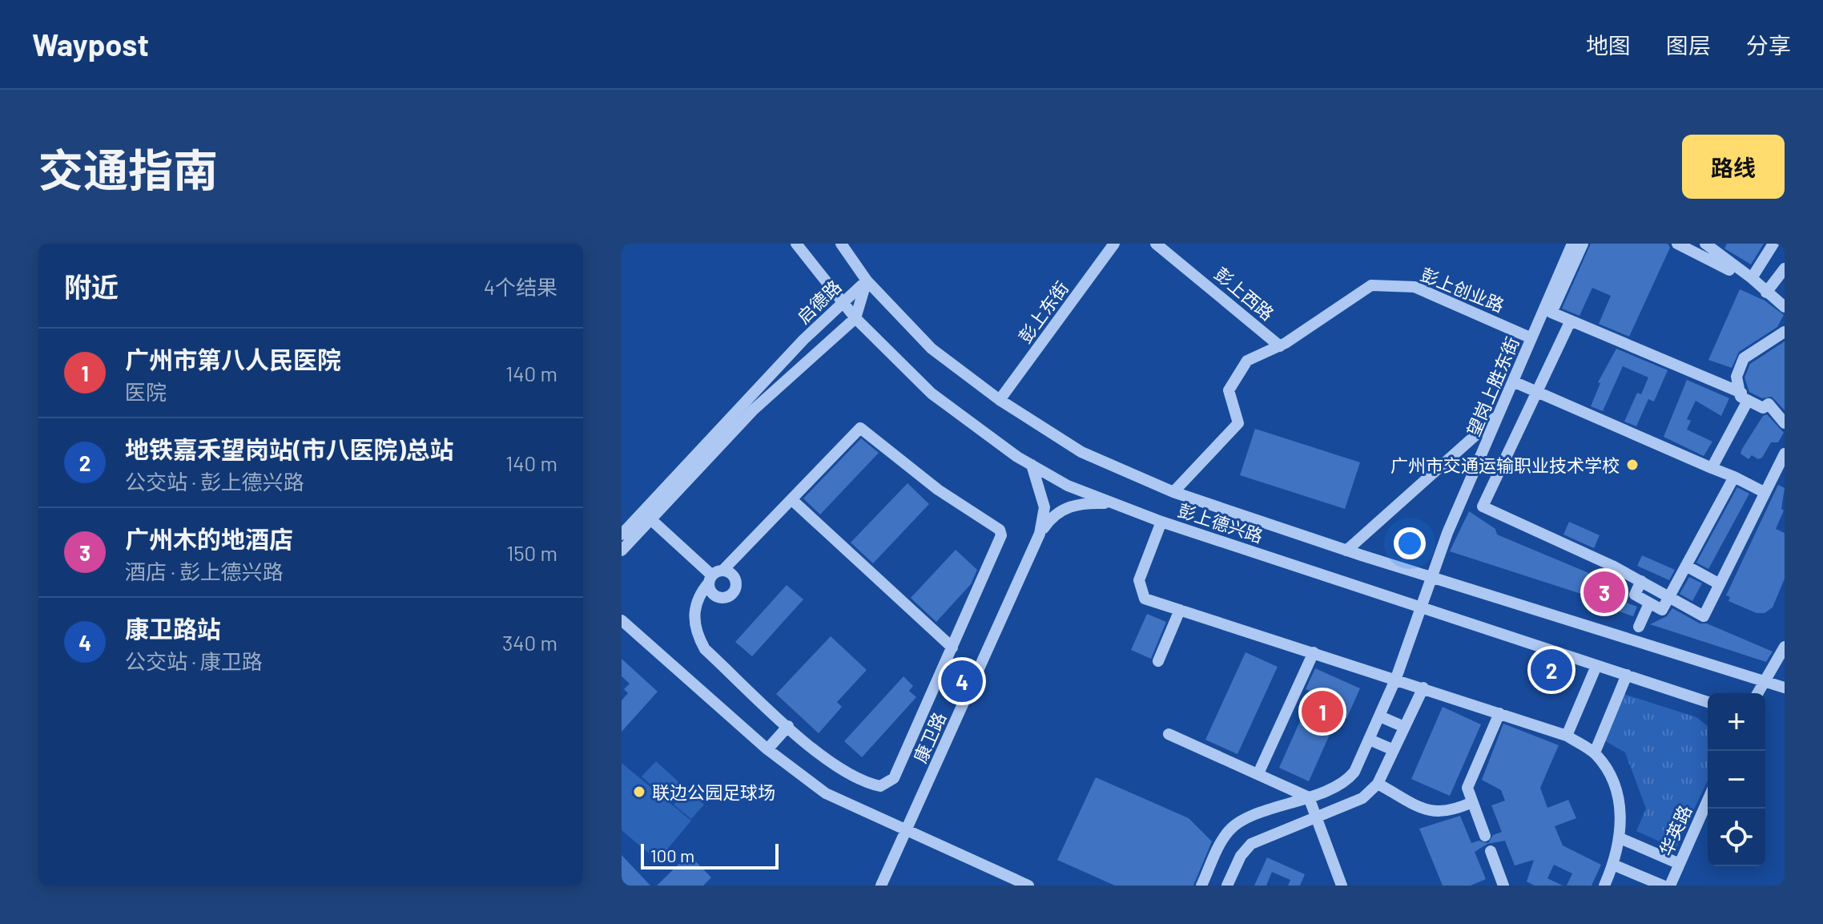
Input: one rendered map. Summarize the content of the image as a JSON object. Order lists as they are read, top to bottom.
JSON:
{
  "streets": {
    "street": [
      "彭上创业路",
      "彭上西路",
      "启德路",
      "彭上东街",
      "望岗上胜东街",
      "彭上德兴路",
      "康卫路",
      "华英路"
    ]
  },
  "crossings": [
    ["彭上创业路", "彭上西路"],
    ["彭上创业路", "望岗上胜东街"],
    ["彭上创业路", "彭上德兴路"],
    ["启德路", "彭上德兴路"],
    ["彭上东街", "彭上德兴路"],
    ["望岗上胜东街", "彭上德兴路"]
  ],
  "places": ["广州市交通运输职业技术学校", "联边公园足球场"],
  "scale_bar": "100 m",
  "page": {
    "header": "Waypost",
    "nav": ["地图", "图层", "分享"],
    "title": "交通指南",
    "buttons": "路线",
    "heading": ["附近", "4个结果"],
    "list": [
      {
        "mark": "1",
        "name": "广州市第八人民医院",
        "note": "医院",
        "value": "140 m"
      },
      {
        "mark": "2",
        "name": "地铁嘉禾望岗站(市八医院)总站",
        "note": "公交站 · 彭上德兴路",
        "value": "140 m"
      },
      {
        "mark": "3",
        "name": "广州木的地酒店",
        "note": "酒店 · 彭上德兴路",
        "value": "150 m"
      },
      {
        "mark": "4",
        "name": "康卫路站",
        "note": "公交站 · 康卫路",
        "value": "340 m"
      }
    ],
    "pins": [
      "3",
      "2",
      "4",
      "1"
    ],
    "map_buttons": ["+", "−"],
    "scale": "100 m"
  }
}
